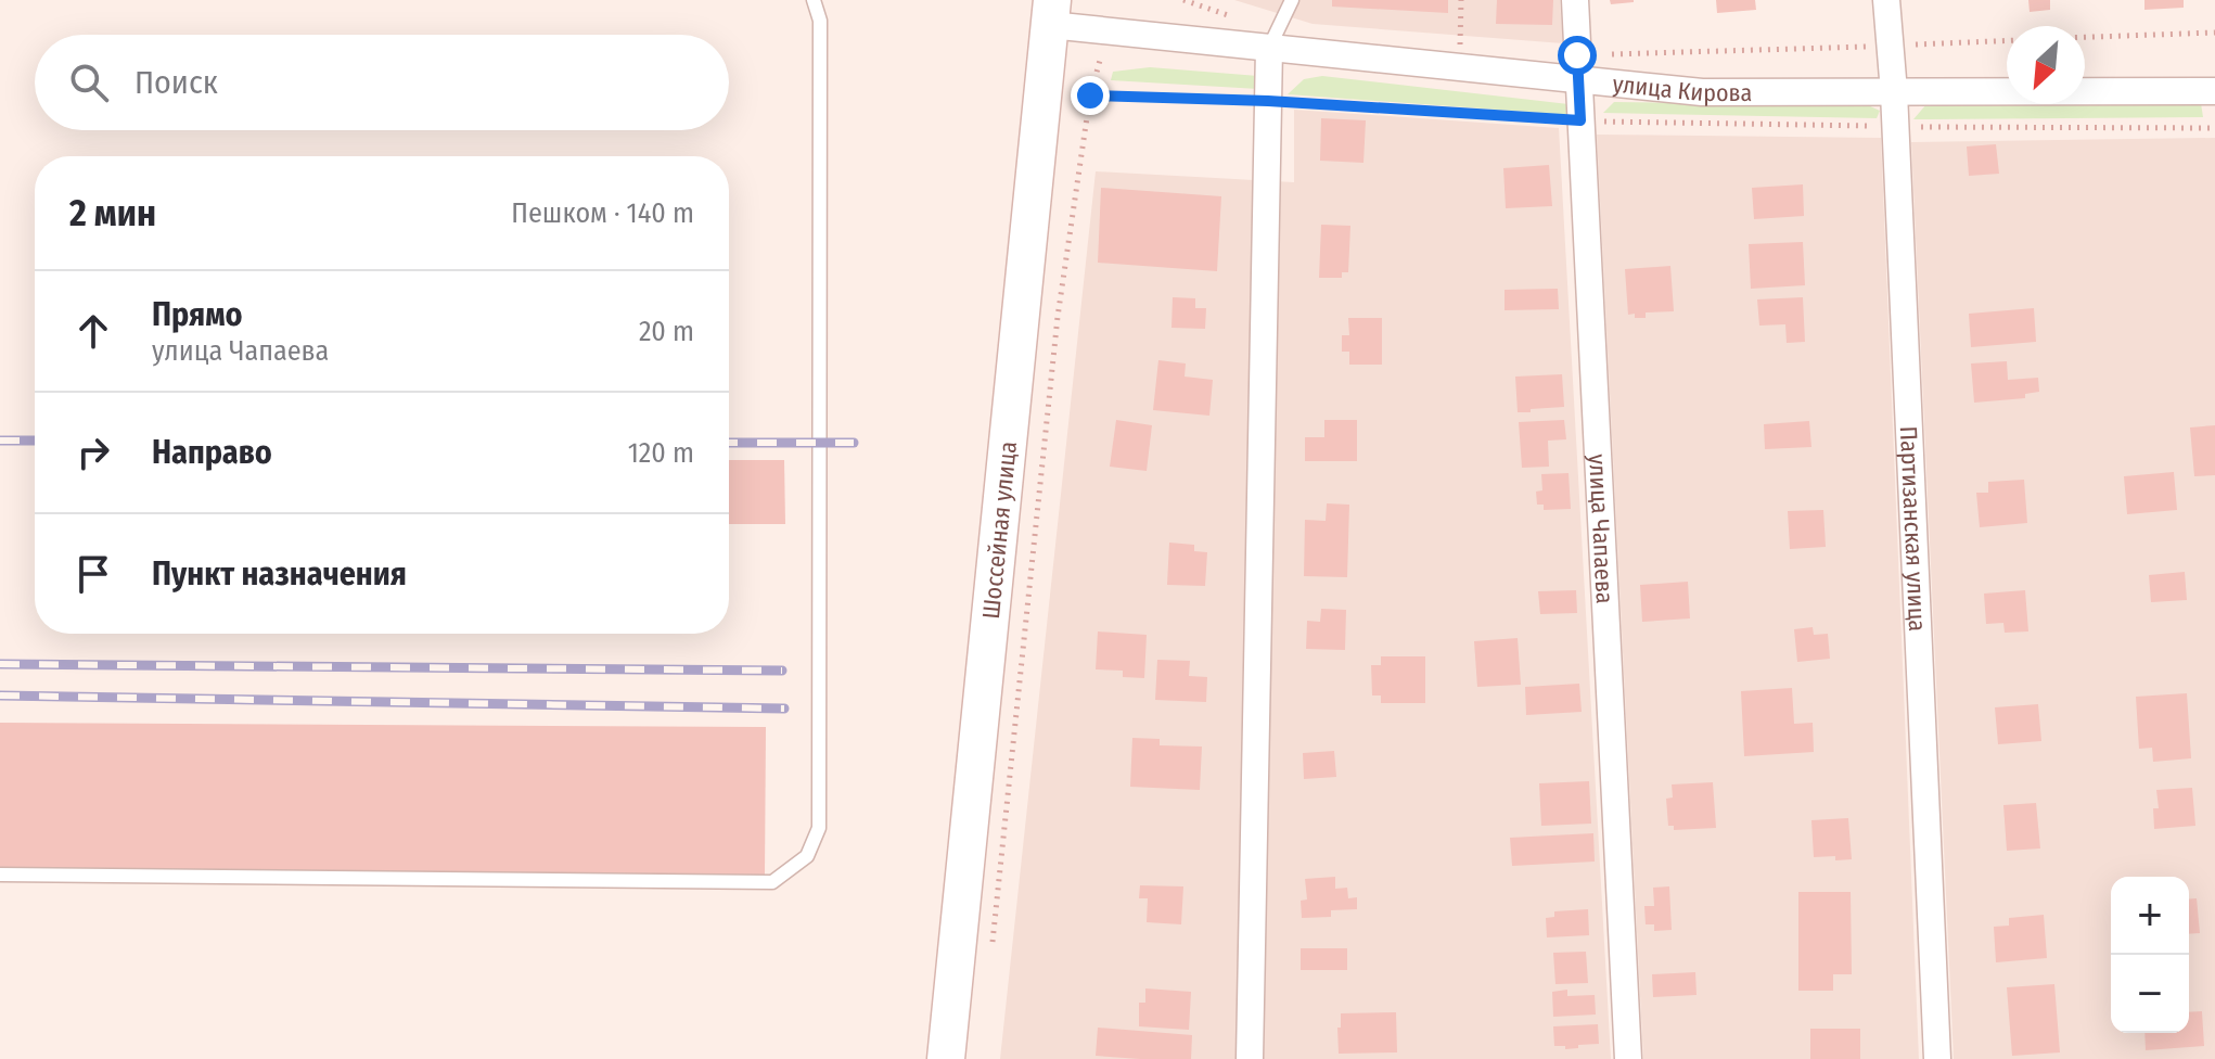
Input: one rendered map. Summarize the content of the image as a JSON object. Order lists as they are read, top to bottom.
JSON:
{
  "streets": {
    "main road": ["Шоссейная улица"],
    "street": ["улица Кирова", "улица Чапаева", "Партизанская улица"]
  },
  "crossings": [
    ["улица Кирова", "Шоссейная улица"],
    ["улица Кирова", "улица Чапаева"],
    ["улица Кирова", "Партизанская улица"]
  ],
  "north": "bottom left",
  "page": {
    "search": "Поиск",
    "heading": ["2 мин", "Пешком · 140 m"],
    "list": [
      ["Прямо", "улица Чапаева", "20 m"],
      ["Направо", "120 m"],
      "Пункт назначения"
    ],
    "map_buttons": ["+", "−"]
  }
}
